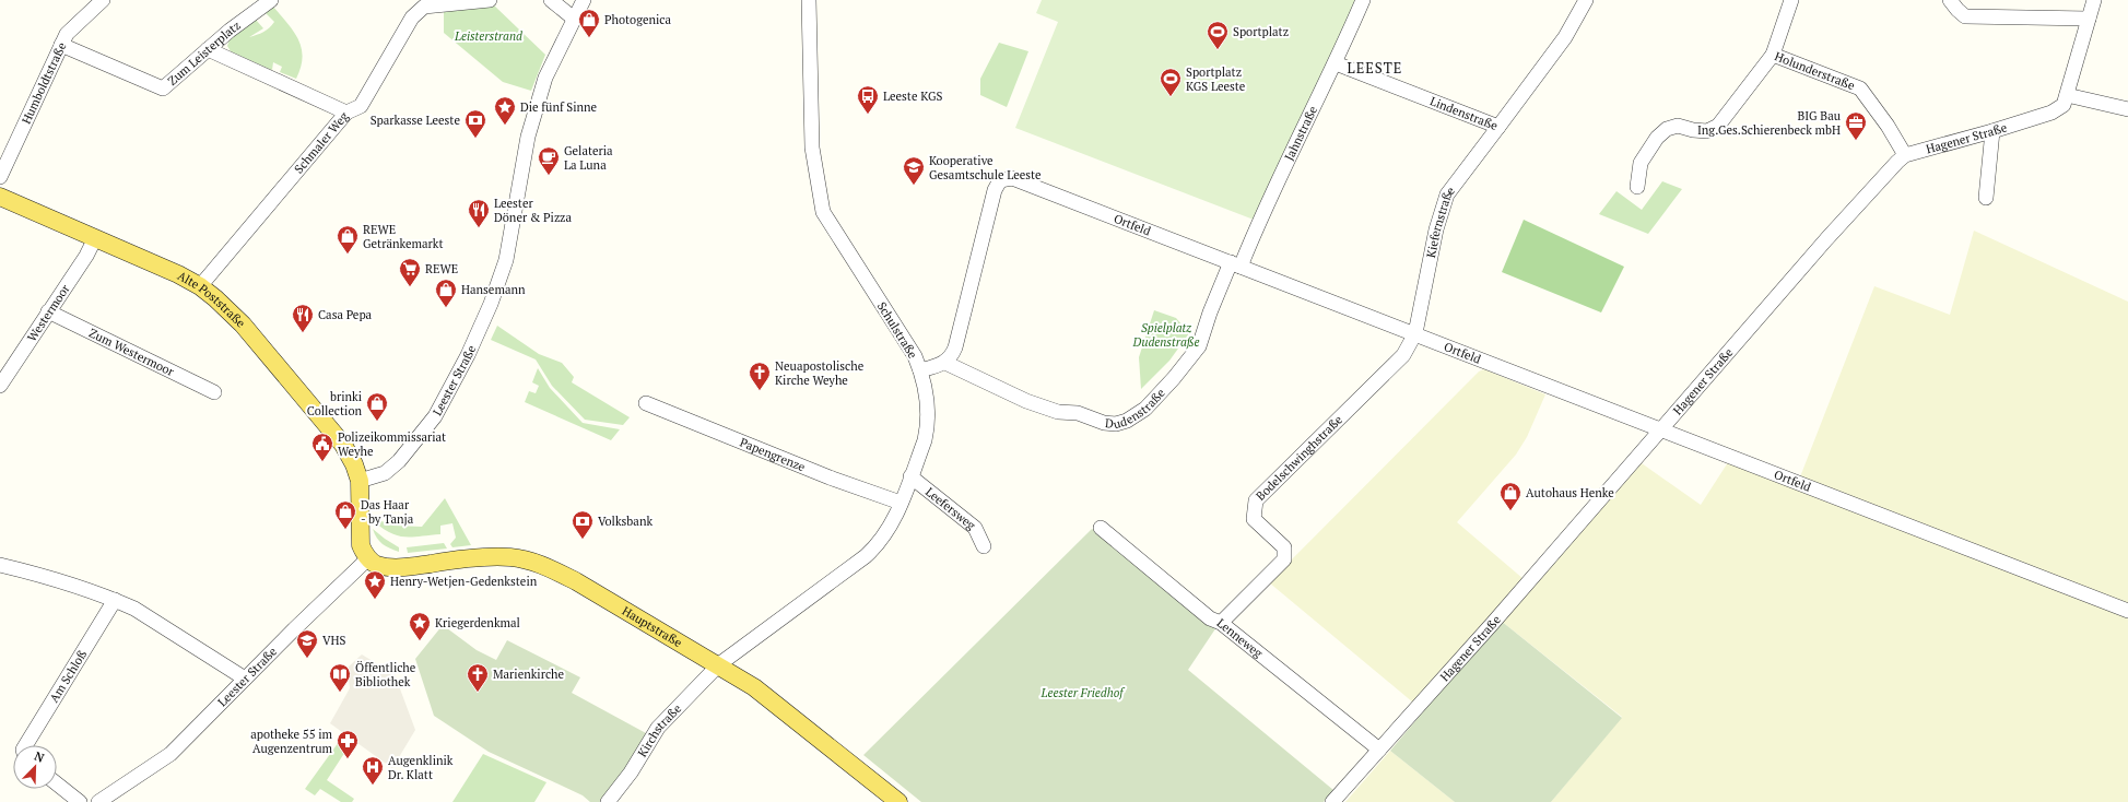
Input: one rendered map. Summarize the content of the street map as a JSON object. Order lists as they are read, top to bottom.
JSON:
{
  "streets": {
    "main road": ["Alte Poststraße", "Hauptstraße"],
    "street": [
      "Zum Leisterplatz",
      "Holunderstraße",
      "Humboldtstraße",
      "Lindenstraße",
      "Jahnstraße",
      "Hagener Straße",
      "Schmaler Weg",
      "Kiefernstraße",
      "Ortfeld",
      "Westermoor",
      "Schulstraße",
      "Zum Westermoor",
      "Leester Straße",
      "Dudenstraße",
      "Papengrenze",
      "Bodelschwinghstraße",
      "Leefersweg",
      "Lenneweg",
      "Am Schloß",
      "Kirchstraße"
    ]
  },
  "crossings": [
    ["Zum Leisterplatz", "Humboldtstraße"],
    ["Holunderstraße", "Hagener Straße"],
    ["Lindenstraße", "Jahnstraße"],
    ["Lindenstraße", "Kiefernstraße"],
    ["Jahnstraße", "Ortfeld"],
    ["Jahnstraße", "Dudenstraße"],
    ["Hagener Straße", "Ortfeld"],
    ["Hagener Straße", "Lenneweg"],
    ["Schmaler Weg", "Alte Poststraße"],
    ["Kiefernstraße", "Ortfeld"],
    ["Kiefernstraße", "Bodelschwinghstraße"],
    ["Ortfeld", "Dudenstraße"],
    ["Ortfeld", "Bodelschwinghstraße"],
    ["Alte Poststraße", "Westermoor"],
    ["Alte Poststraße", "Leester Straße"],
    ["Westermoor", "Zum Westermoor"],
    ["Schulstraße", "Papengrenze"],
    ["Schulstraße", "Leefersweg"],
    ["Schulstraße", "Hauptstraße"],
    ["Schulstraße", "Kirchstraße"],
    ["Leester Straße", "Hauptstraße"],
    ["Bodelschwinghstraße", "Lenneweg"],
    ["Hauptstraße", "Kirchstraße"]
  ],
  "districts": ["LEESTE"],
  "parks": ["Leisterstrand", "Spielplatz Dudenstraße", "Leester Friedhof"],
  "places": {
    "shop": [
      "Photogenica",
      "REWE Getränkemarkt",
      "Hansemann",
      "brinki Collection",
      "Autohaus Henke",
      "Das Haar - by Tanja"
    ],
    "sports": ["Sportplatz", "Sportplatz KGS Leeste"],
    "bus stop": ["Leeste KGS"],
    "place": ["Die fünf Sinne", "Henry-Wetjen-Gedenkstein", "Kriegerdenkmal"],
    "bank": ["Sparkasse Leeste", "Volksbank"],
    "office": ["BIG Bau Ing.Ges.Schierenbeck mbH"],
    "cafe": ["Gelateria La Luna"],
    "school or university": ["Kooperative Gesamtschule Leeste", "VHS"],
    "restaurant": ["Leester Döner & Pizza", "Casa Pepa"],
    "supermarket": ["REWE"],
    "church": ["Neuapostolische Kirche Weyhe", "Marienkirche"],
    "public building": ["Polizeikommissariat Weyhe"],
    "library": ["Öffentliche Bibliothek"],
    "pharmacy": ["apotheke 55 im Augenzentrum"],
    "hospital": ["Augenklinik Dr. Klatt"]
  },
  "north": "top right"
}
